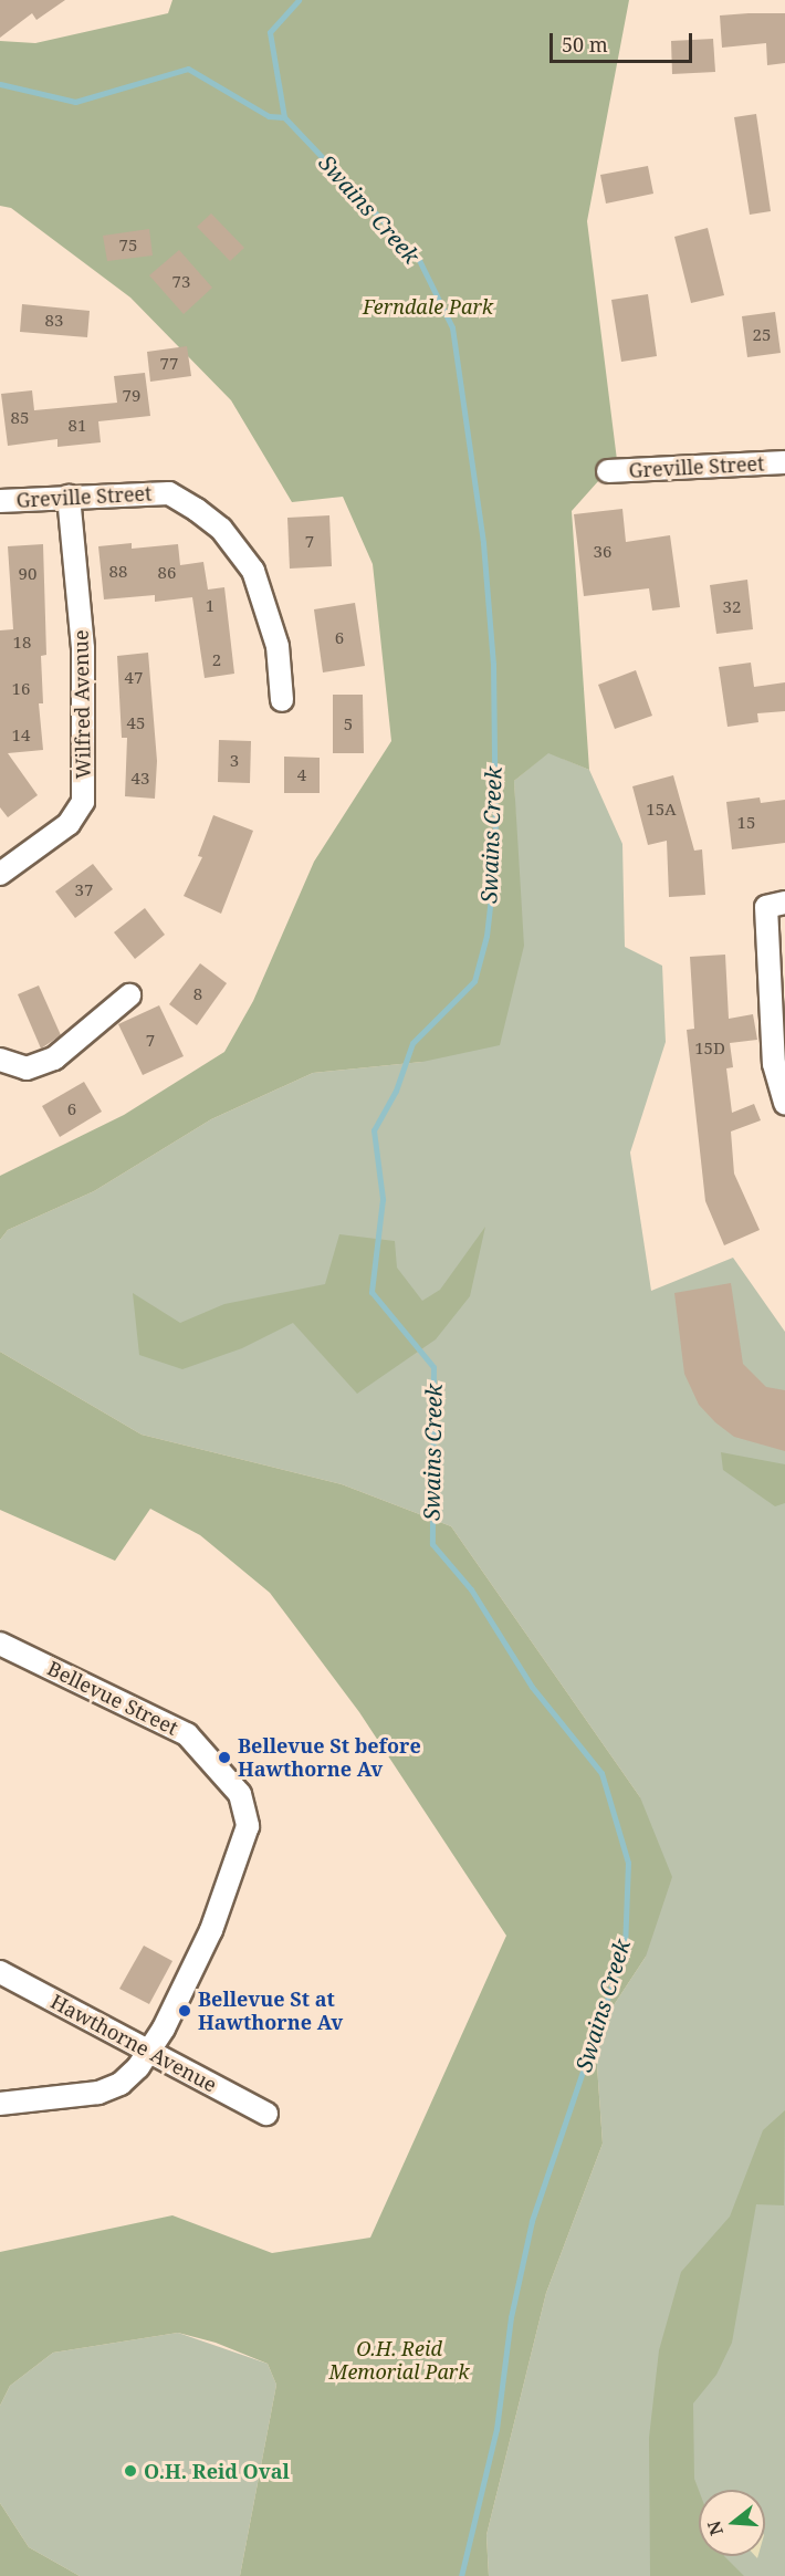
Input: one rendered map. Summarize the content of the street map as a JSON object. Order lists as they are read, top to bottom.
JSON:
{
  "streets": {
    "street": [
      "Greville Street",
      "Wilfred Avenue",
      "Bellevue Street",
      "Hawthorne Avenue"
    ]
  },
  "crossings": [
    ["Greville Street", "Wilfred Avenue"],
    ["Bellevue Street", "Hawthorne Avenue"]
  ],
  "water": ["Swains Creek"],
  "parks": ["Ferndale Park", "O.H. Reid Memorial Park"],
  "places": ["Bellevue St before Hawthorne Av", "Bellevue St at Hawthorne Av", "O.H. Reid Oval"],
  "house_numbers": [
    "75",
    "73",
    "83",
    "25",
    "77",
    "79",
    "85",
    "81",
    "7",
    "36",
    "88",
    "86",
    "90",
    "1",
    "32",
    "6",
    "18",
    "2",
    "47",
    "16",
    "45",
    "5",
    "14",
    "3",
    "4",
    "43",
    "15A",
    "15",
    "37",
    "8",
    "7",
    "15D",
    "6"
  ],
  "scale_bar": "50 m",
  "north": "left"
}
